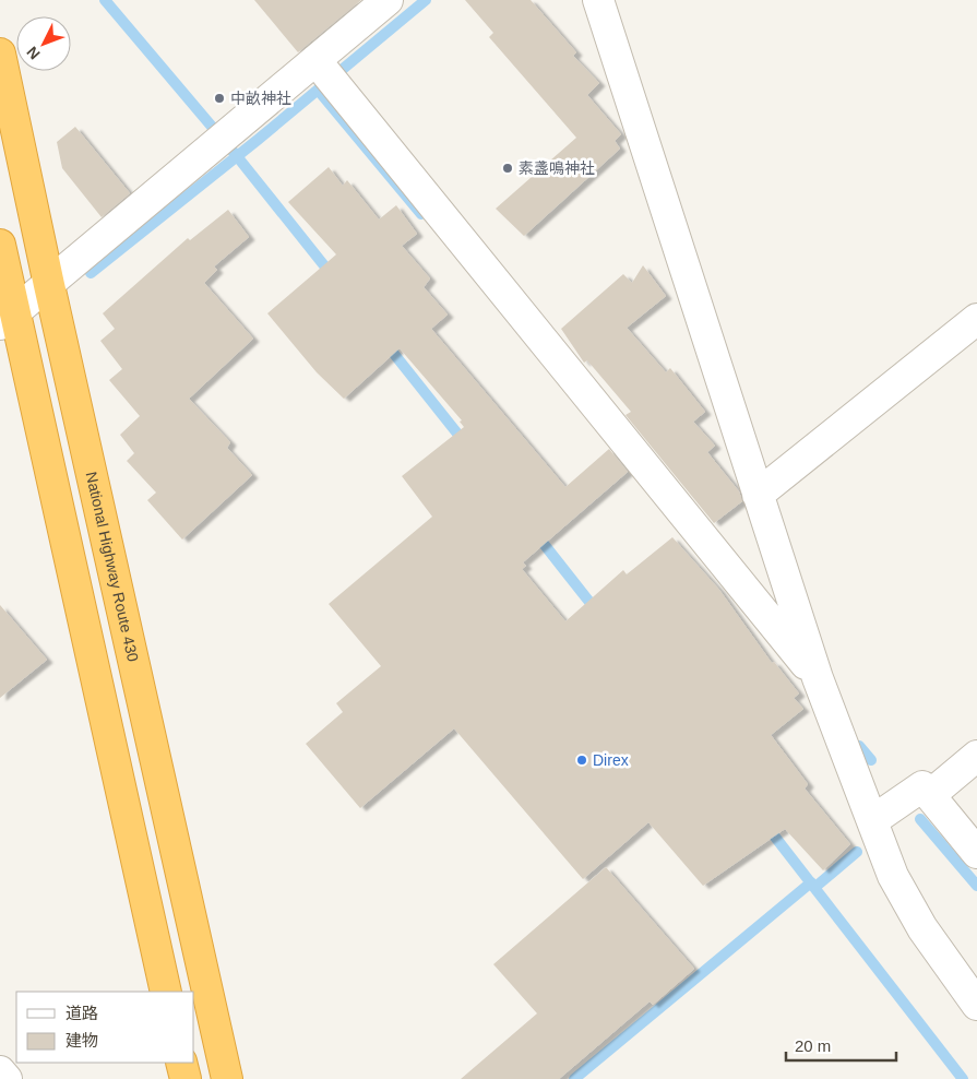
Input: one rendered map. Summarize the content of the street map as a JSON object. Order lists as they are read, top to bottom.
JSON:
{
  "streets": {
    "highway": ["National Highway Route 430"]
  },
  "places": ["中畝神社", "素盞鳴神社", "Direx"],
  "legend": ["道路", "建物"],
  "scale_bar": "20 m",
  "north": "bottom left"
}
